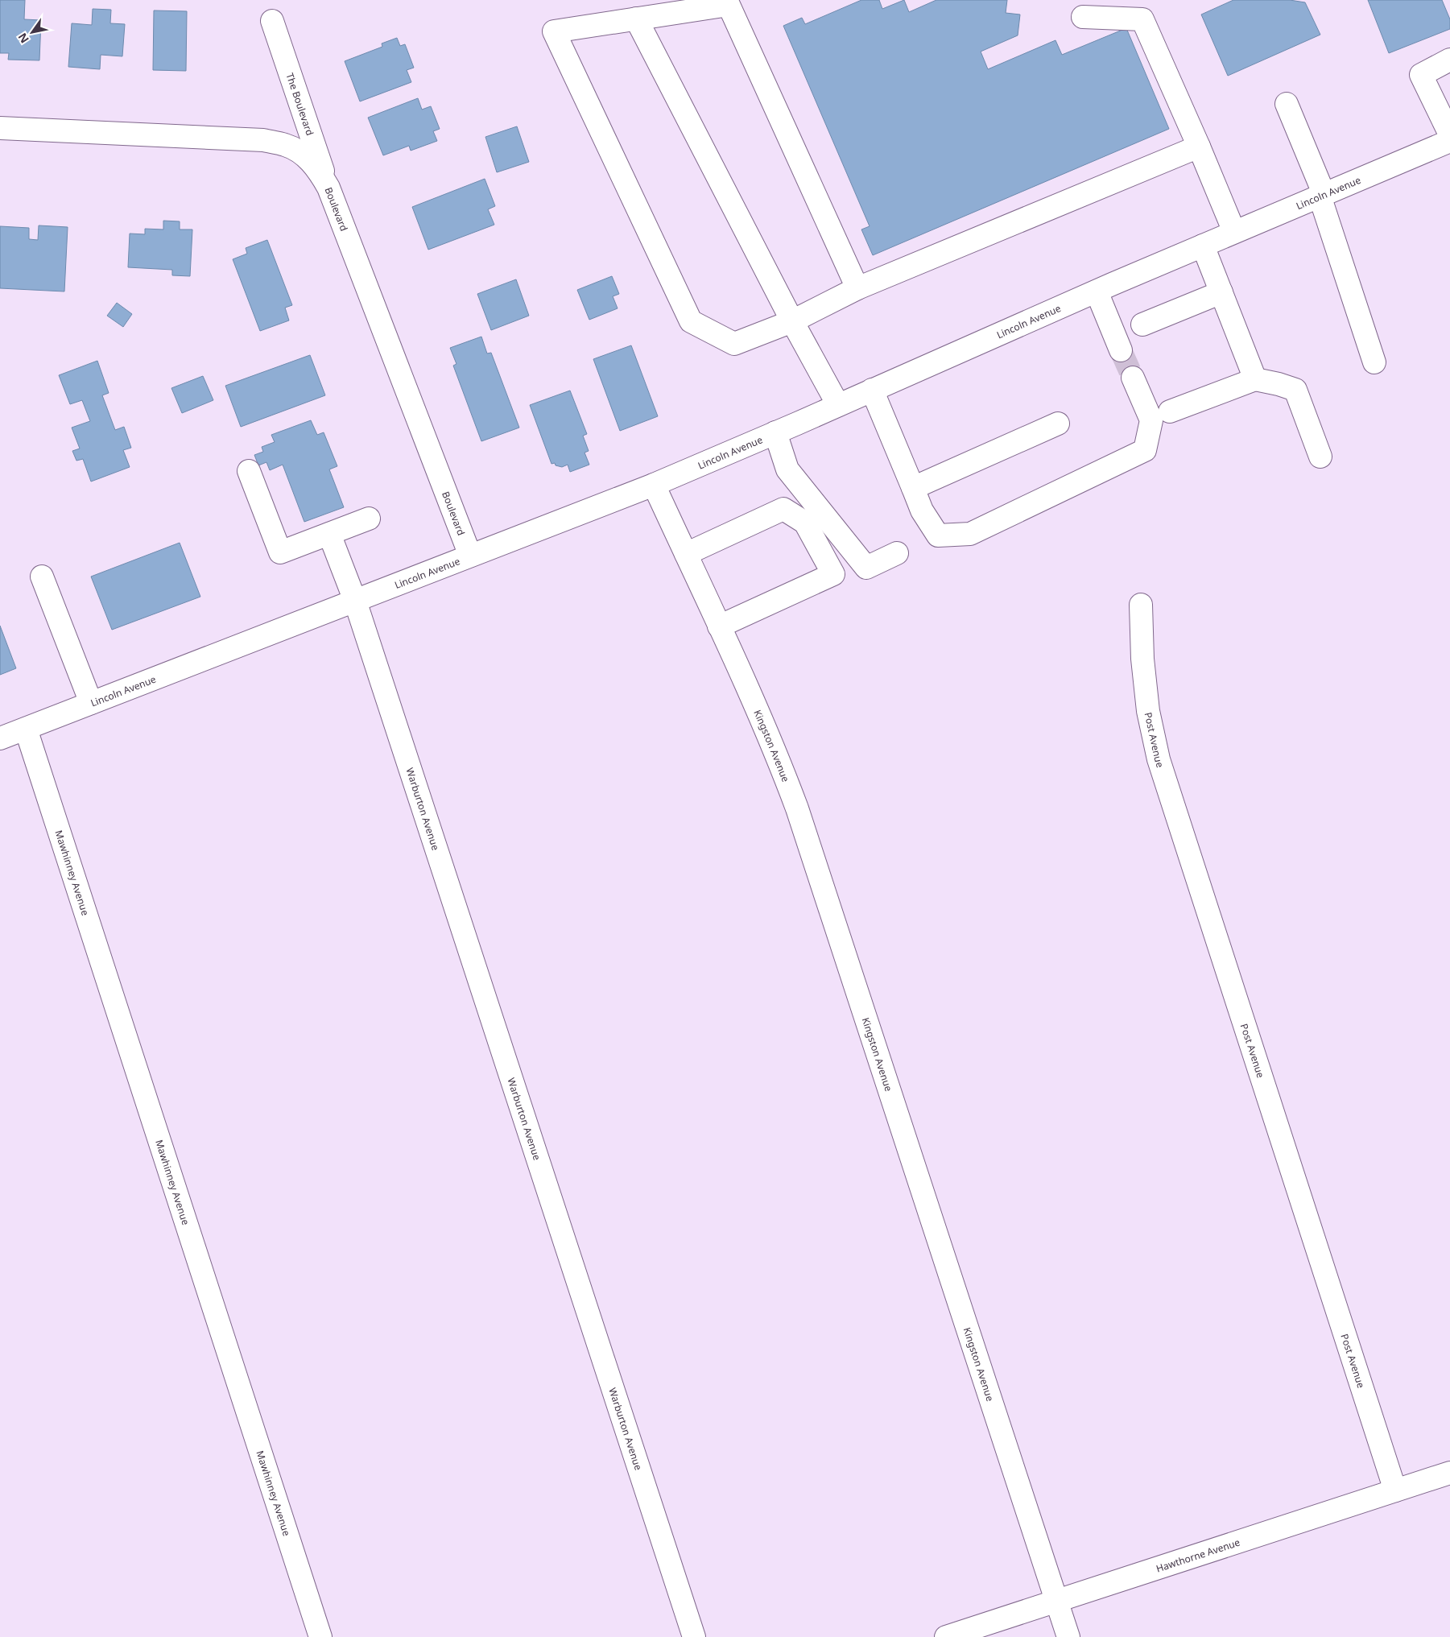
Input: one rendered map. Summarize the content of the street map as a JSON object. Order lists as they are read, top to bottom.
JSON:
{
  "streets": {
    "street": [
      "The Boulevard",
      "Lincoln Avenue",
      "Boulevard",
      "Post Avenue",
      "Kingston Avenue",
      "Warburton Avenue",
      "Mawhinney Avenue",
      "Hawthorne Avenue"
    ]
  },
  "crossings": [
    ["The Boulevard", "Boulevard"],
    ["Lincoln Avenue", "Boulevard"],
    ["Lincoln Avenue", "Kingston Avenue"],
    ["Lincoln Avenue", "Warburton Avenue"],
    ["Lincoln Avenue", "Mawhinney Avenue"],
    ["Post Avenue", "Hawthorne Avenue"],
    ["Kingston Avenue", "Hawthorne Avenue"]
  ],
  "north": "bottom left"
}
